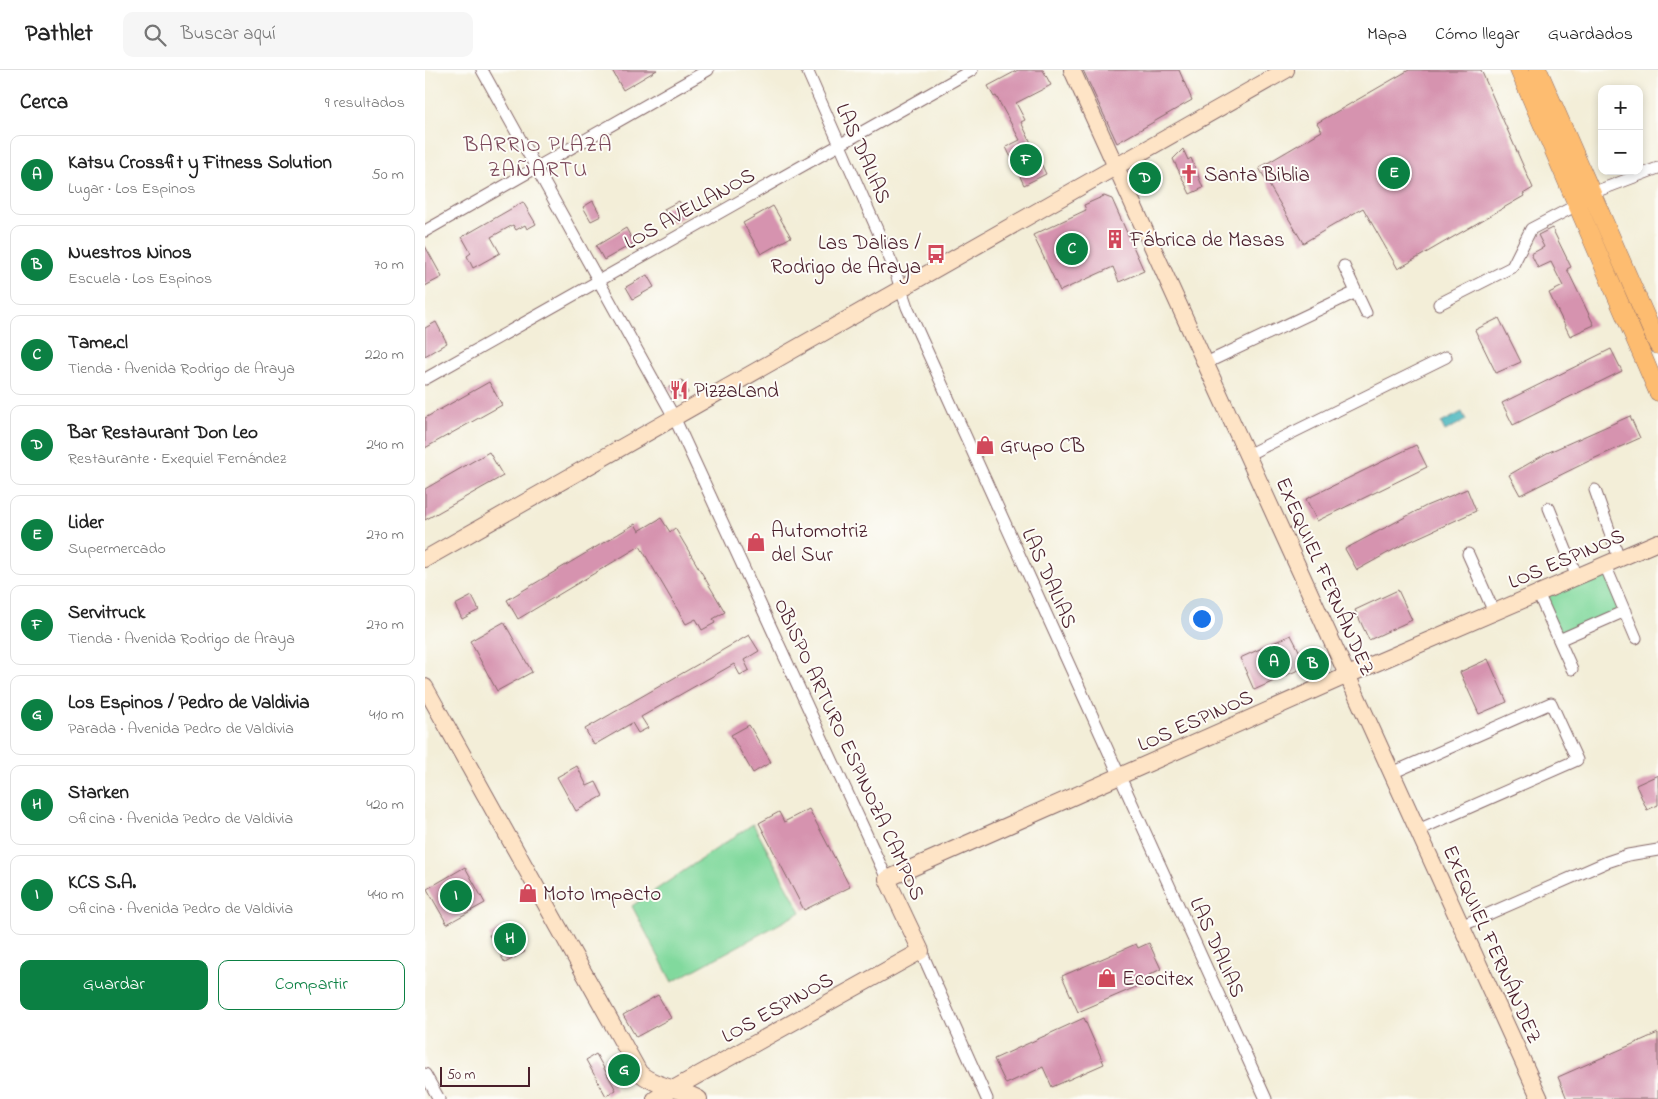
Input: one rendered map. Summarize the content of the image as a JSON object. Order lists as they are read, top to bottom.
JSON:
{
  "streets": {
    "street": [
      "LAS DALIAS",
      "LOS AVELLANOS",
      "LOS ESPINOS",
      "EXEQUIEL FERNÁNDEZ",
      "OBISPO ARTURO ESPINOZA CAMPOS"
    ]
  },
  "crossings": [
    ["LAS DALIAS", "LOS AVELLANOS"],
    ["LAS DALIAS", "LOS ESPINOS"],
    ["LOS AVELLANOS", "OBISPO ARTURO ESPINOZA CAMPOS"],
    ["LOS ESPINOS", "EXEQUIEL FERNÁNDEZ"],
    ["LOS ESPINOS", "OBISPO ARTURO ESPINOZA CAMPOS"]
  ],
  "districts": ["BARRIO PLAZA ZAÑARTU"],
  "places": {
    "church": ["Santa Biblia"],
    "building": ["Fábrica de Masas"],
    "bus stop": ["Las Dalias / Rodrigo de Araya"],
    "restaurant": ["PizzaLand"],
    "shop": [
      "Grupo CB",
      "Automotriz del Sur",
      "Moto Impacto",
      "Ecocitex"
    ]
  },
  "scale_bar": "50 m",
  "page": {
    "header": "Pathlet",
    "search": "Buscar aquí",
    "nav": ["Mapa", "Cómo llegar", "Guardados"],
    "heading": ["Cerca", "9 resultados"],
    "map_buttons": ["+", "−"],
    "list": [
      {
        "mark": "A",
        "name": "Katsu Crossfit y Fitness Solution",
        "note": "Lugar · Los Espinos",
        "value": "50 m"
      },
      {
        "mark": "B",
        "name": "Nuestros Ninos",
        "note": "Escuela · Los Espinos",
        "value": "70 m"
      },
      {
        "mark": "C",
        "name": "Tame.cl",
        "note": "Tienda · Avenida Rodrigo de Araya",
        "value": "220 m"
      },
      {
        "mark": "D",
        "name": "Bar Restaurant Don Leo",
        "note": "Restaurante · Exequiel Fernández",
        "value": "240 m"
      },
      {
        "mark": "E",
        "name": "Lider",
        "note": "Supermercado",
        "value": "270 m"
      },
      {
        "mark": "F",
        "name": "Servitruck",
        "note": "Tienda · Avenida Rodrigo de Araya",
        "value": "270 m"
      },
      {
        "mark": "G",
        "name": "Los Espinos / Pedro de Valdivia",
        "note": "Parada · Avenida Pedro de Valdivia",
        "value": "410 m"
      },
      {
        "mark": "H",
        "name": "Starken",
        "note": "Oficina · Avenida Pedro de Valdivia",
        "value": "420 m"
      },
      {
        "mark": "I",
        "name": "KCS S.A.",
        "note": "Oficina · Avenida Pedro de Valdivia",
        "value": "440 m"
      }
    ],
    "pins": [
      "F",
      "E",
      "D",
      "C",
      "A",
      "B",
      "I",
      "H",
      "G"
    ],
    "buttons": ["Guardar", "Compartir"],
    "scale": "50 m"
  }
}
